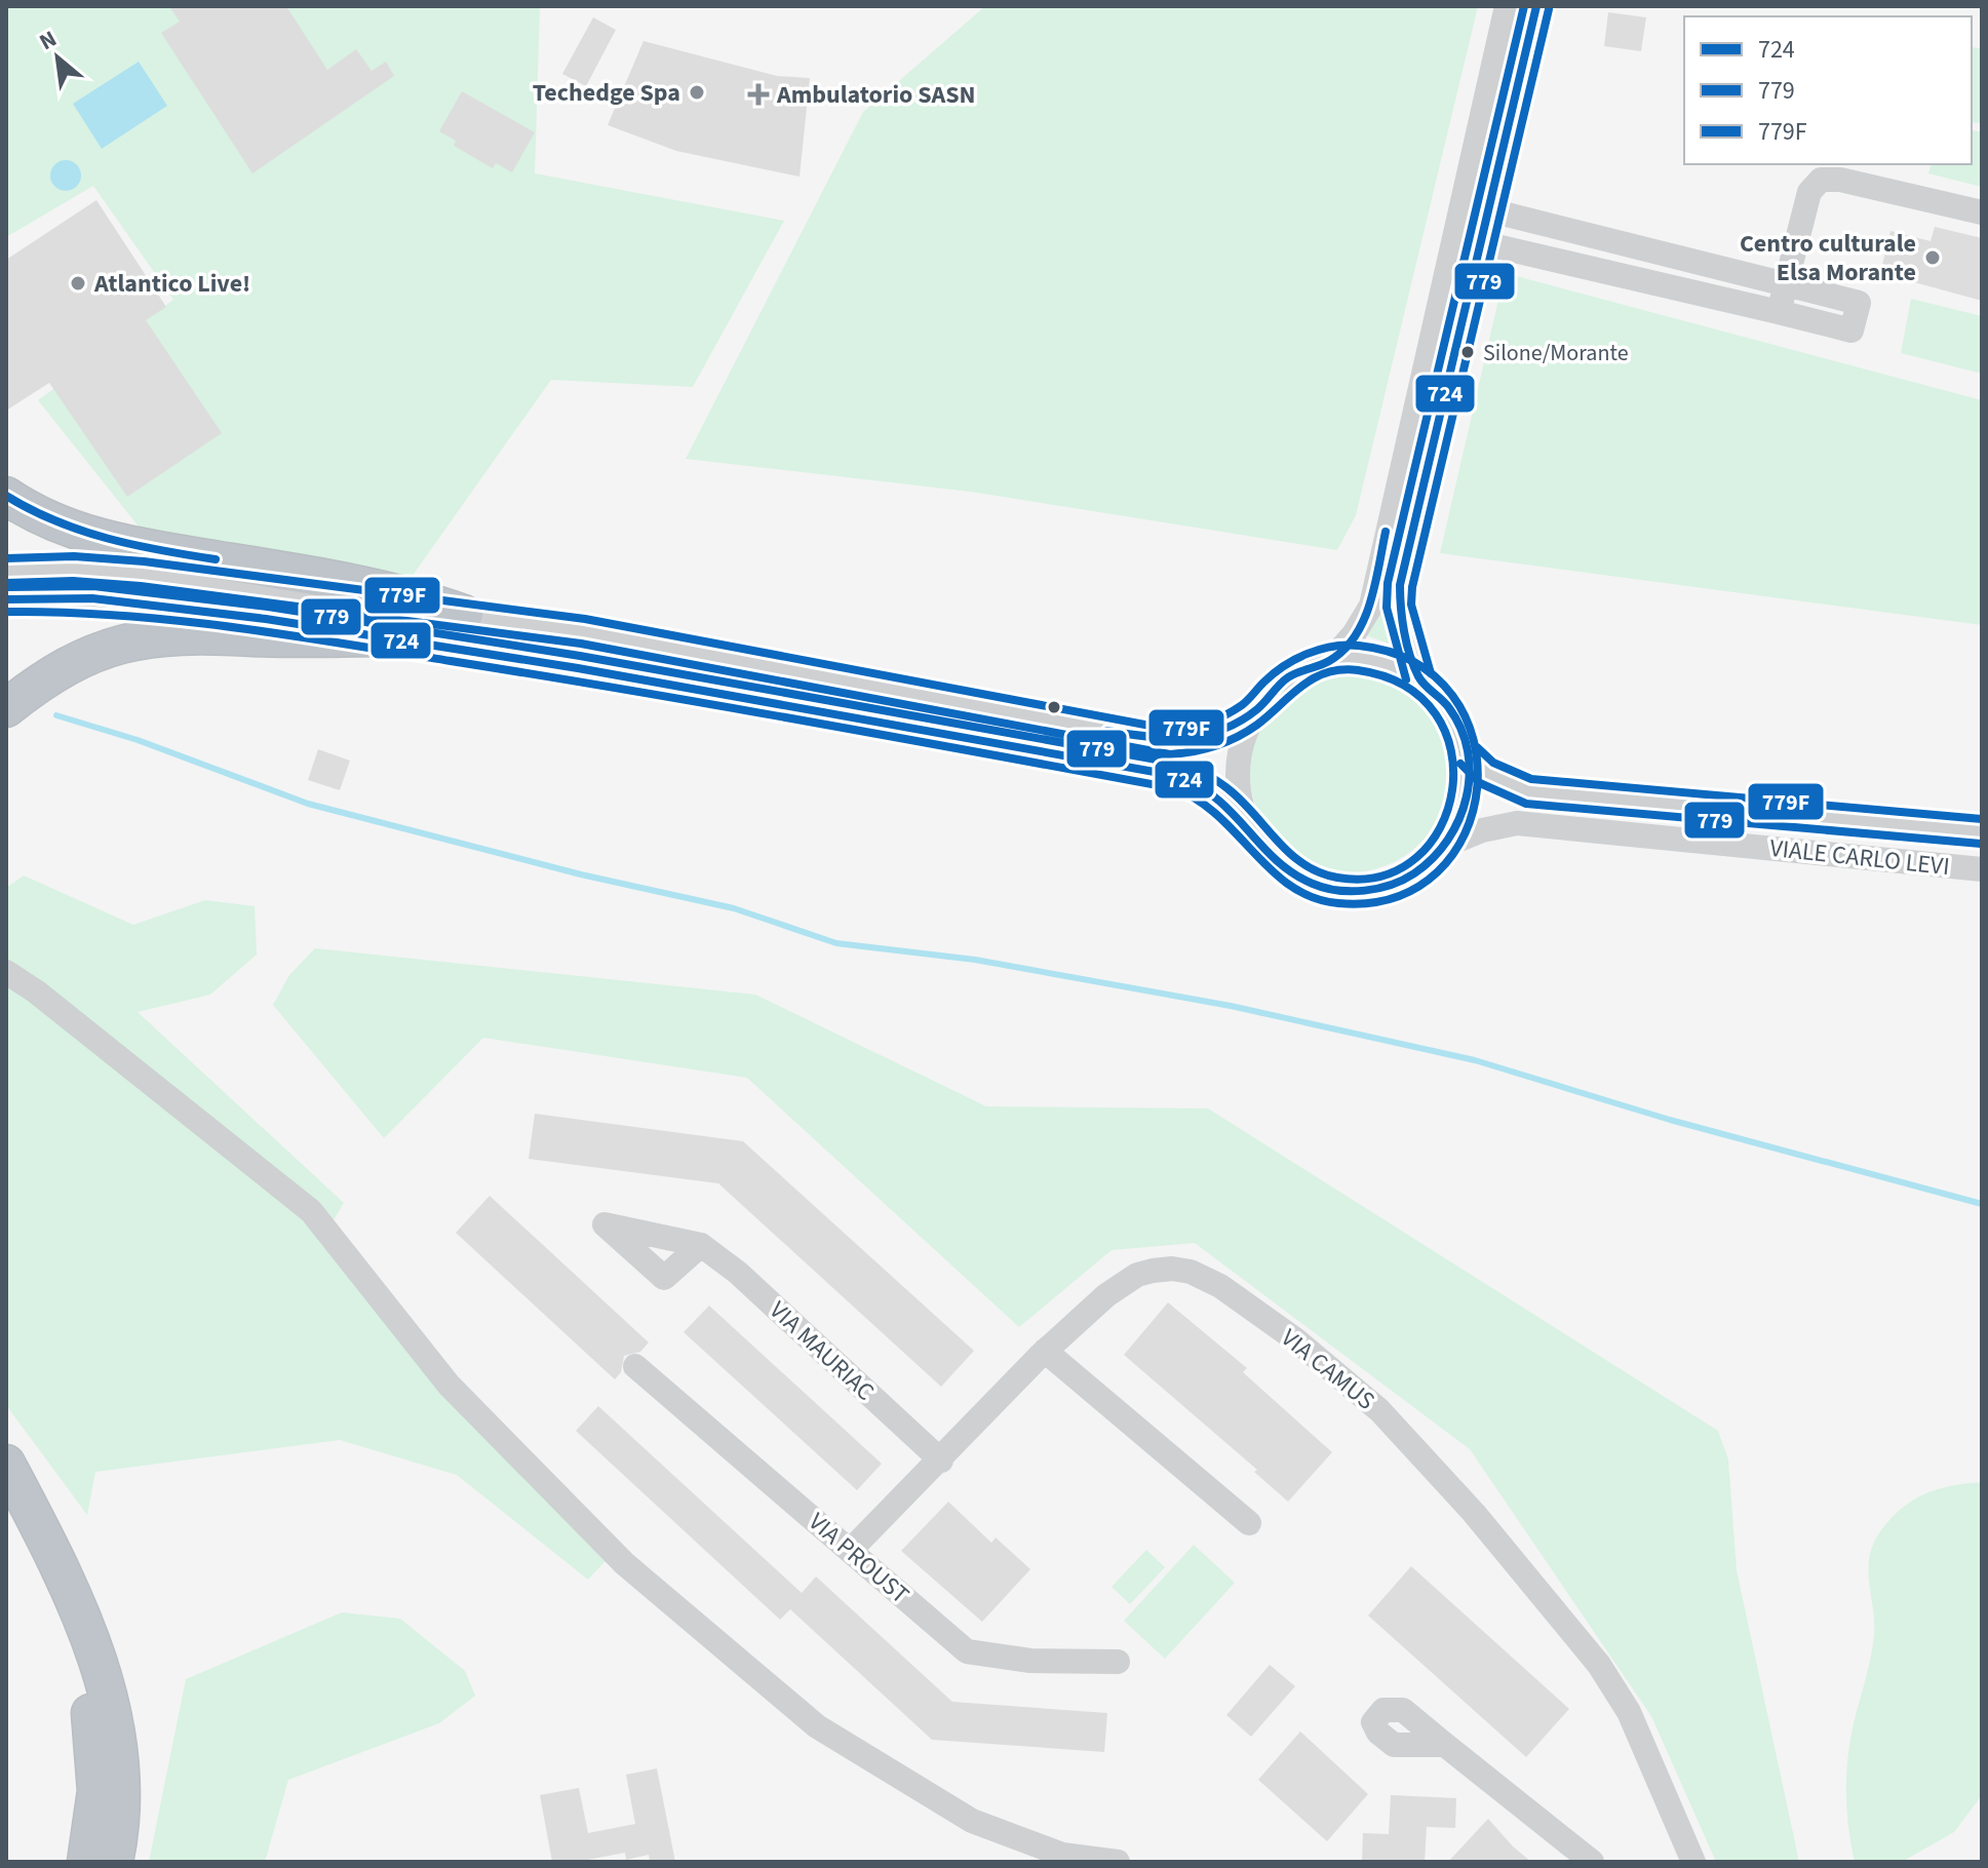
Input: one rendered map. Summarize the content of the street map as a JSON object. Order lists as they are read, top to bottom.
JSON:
{
  "streets": {
    "street": [
      "VIALE CARLO LEVI",
      "VIA MAURIAC",
      "VIA CAMUS",
      "VIA PROUST"
    ]
  },
  "crossings": [
    ["VIA MAURIAC", "VIA CAMUS"],
    ["VIA CAMUS", "VIA PROUST"]
  ],
  "places": {
    "other": [
      "Techedge Spa",
      "Centro culturale Elsa Morante",
      "Atlantico Live!",
      "Silone/Morante"
    ],
    "health": ["Ambulatorio SASN"]
  },
  "lines": ["transit line 724", "transit line 779F", "transit line 779"],
  "legend": ["724", "779", "779F"],
  "north": "top left"
}
